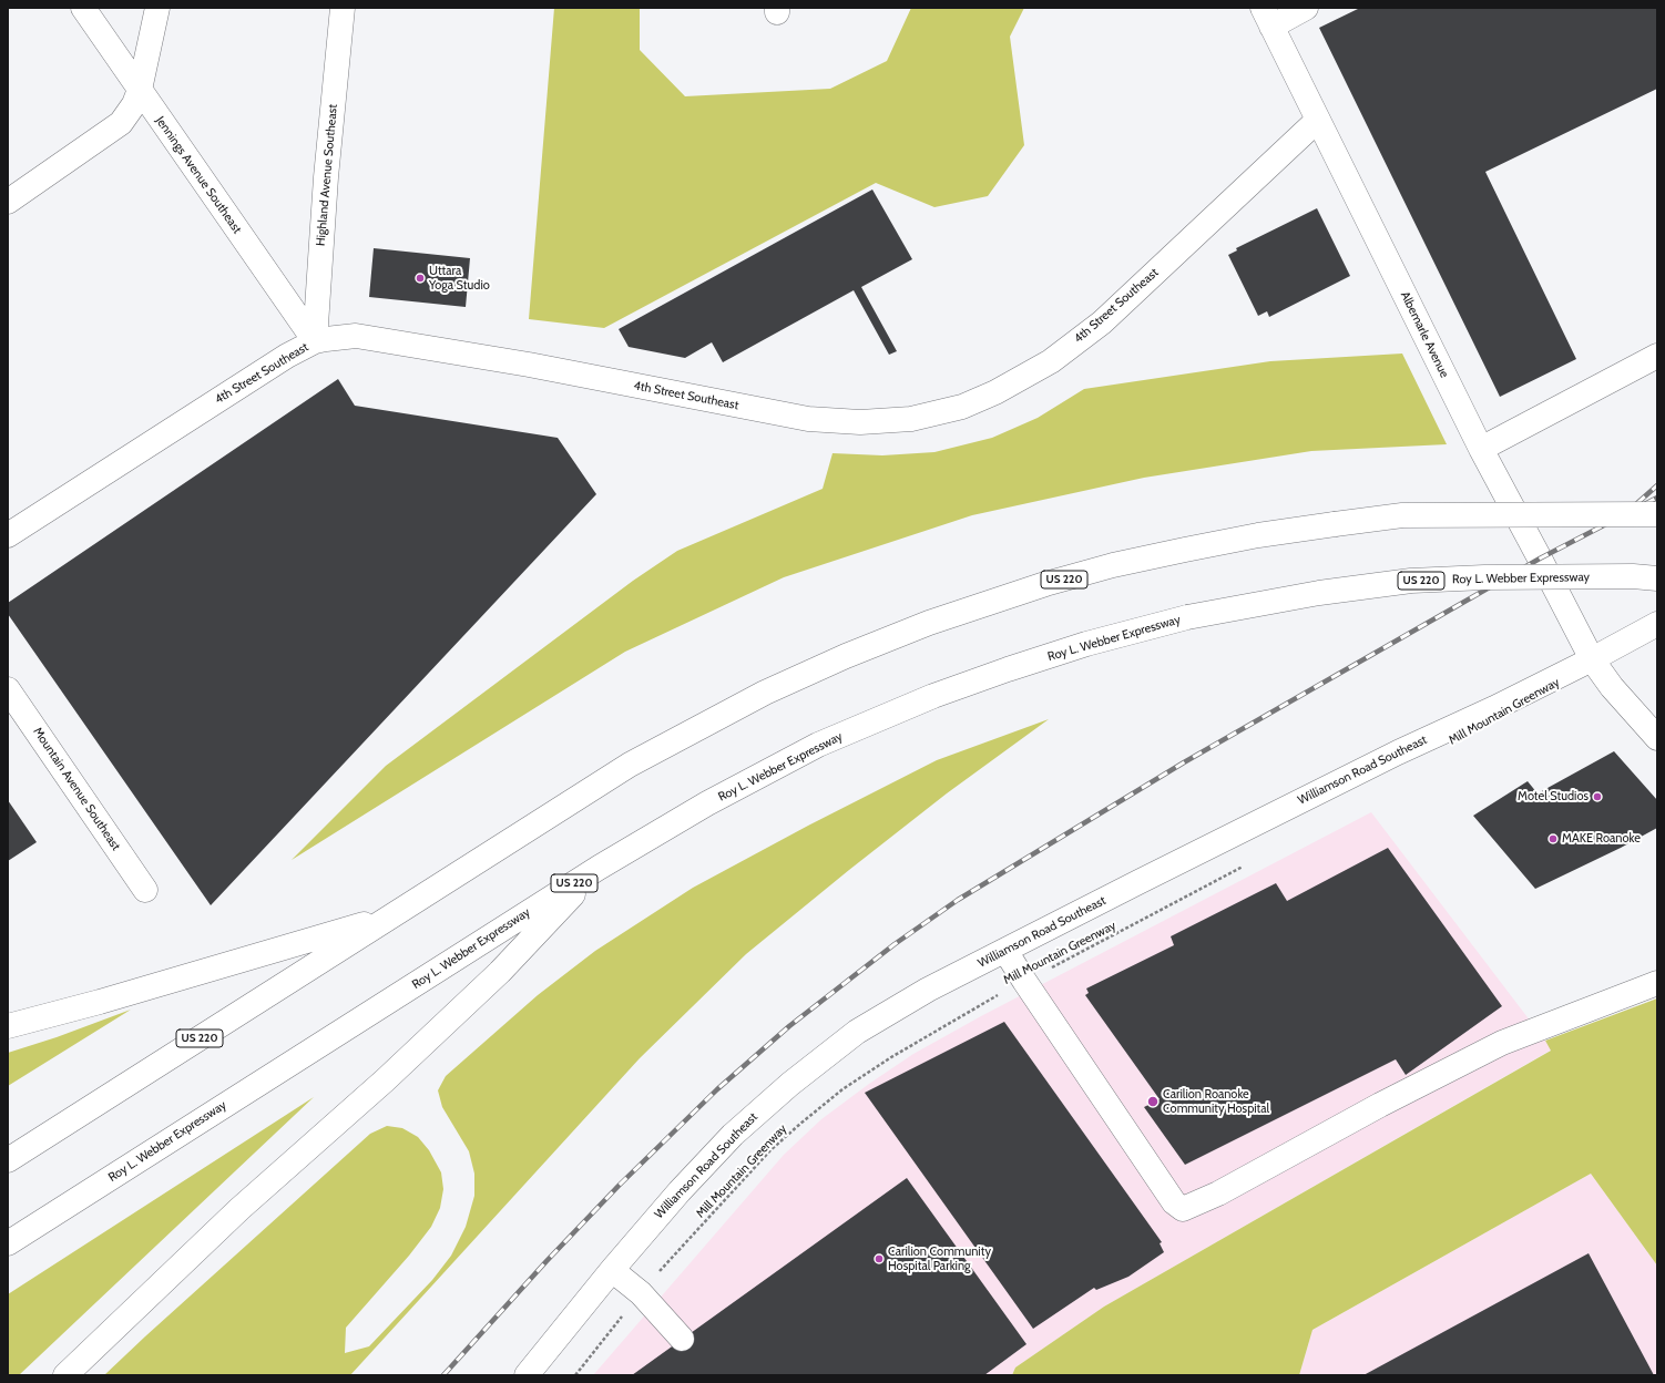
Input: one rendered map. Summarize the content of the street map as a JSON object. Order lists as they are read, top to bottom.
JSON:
{
  "streets": {
    "main road": [
      "Jennings Avenue Southeast",
      "Highland Avenue Southeast",
      "4th Street Southeast",
      "Albemarle Avenue",
      "Roy L. Webber Expressway",
      "US 220",
      "Williamson Road Southeast",
      "Mountain Avenue Southeast"
    ],
    "path": ["Mill Mountain Greenway"]
  },
  "crossings": [
    ["Jennings Avenue Southeast", "Highland Avenue Southeast"],
    ["Jennings Avenue Southeast", "4th Street Southeast"],
    ["Highland Avenue Southeast", "4th Street Southeast"],
    ["4th Street Southeast", "Albemarle Avenue"],
    ["Albemarle Avenue", "Williamson Road Southeast"]
  ],
  "places": [
    "Uttara Yoga Studio",
    "Motel Studios",
    "MAKE Roanoke",
    "Carilion Roanoke Community Hospital",
    "Carilion Community Hospital Parking"
  ]
}
